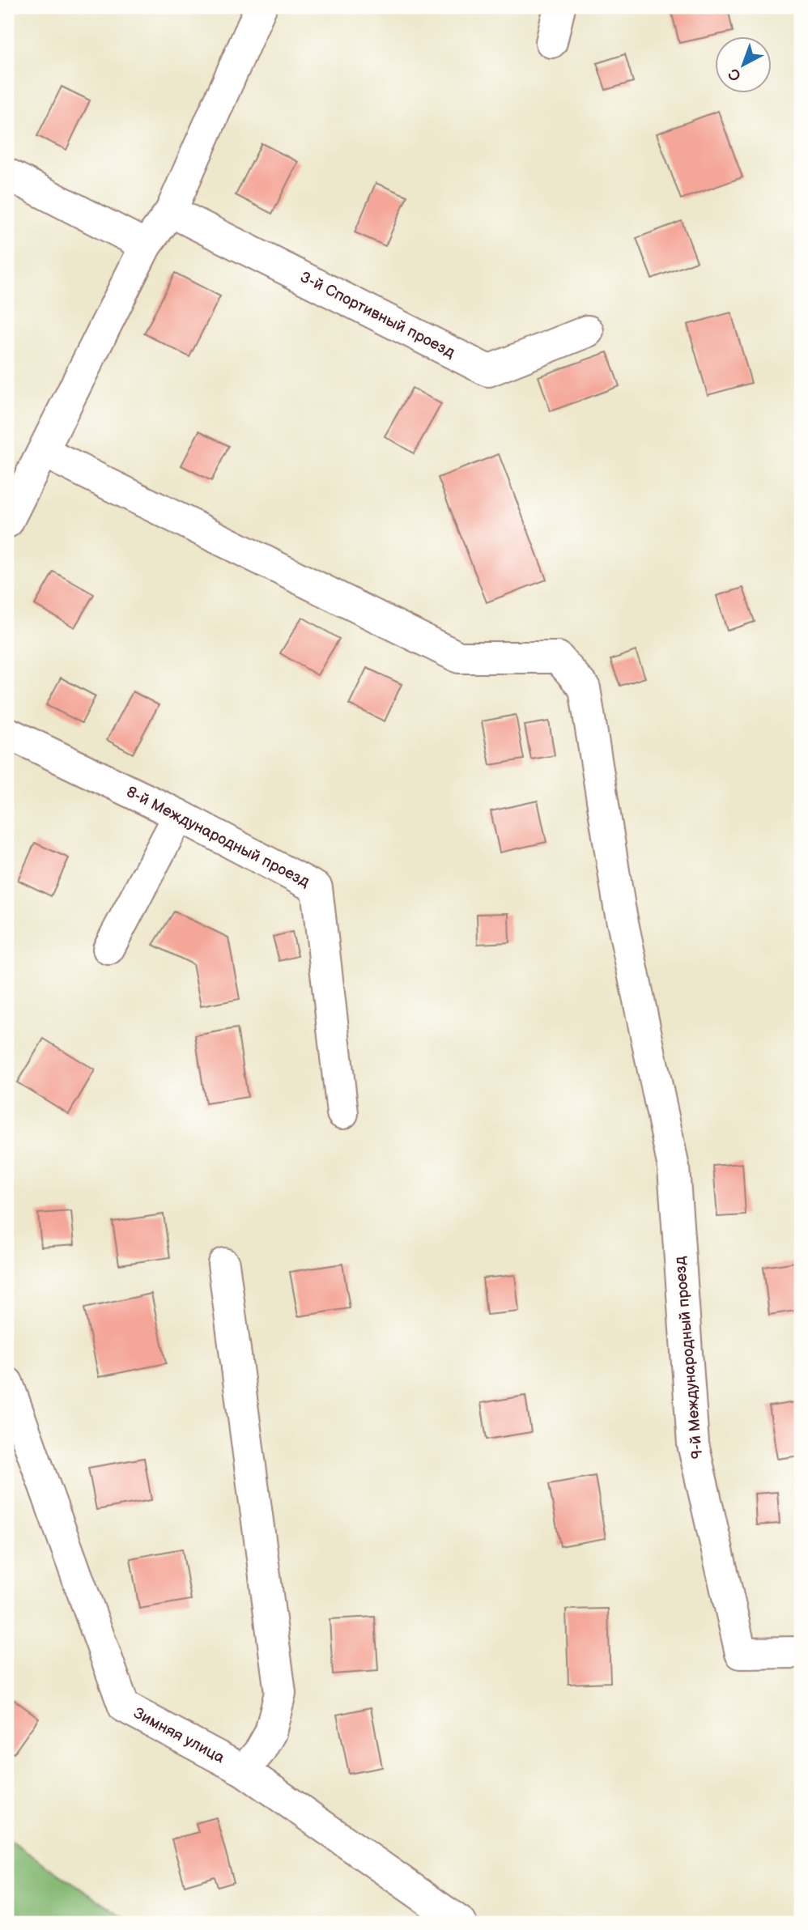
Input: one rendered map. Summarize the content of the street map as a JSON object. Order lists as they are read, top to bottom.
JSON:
{
  "streets": {
    "street": [
      "3-й Спортивный проезд",
      "8-й Международный проезд",
      "9-й Международный проезд",
      "Зимняя улица"
    ]
  },
  "north": "bottom left"
}
